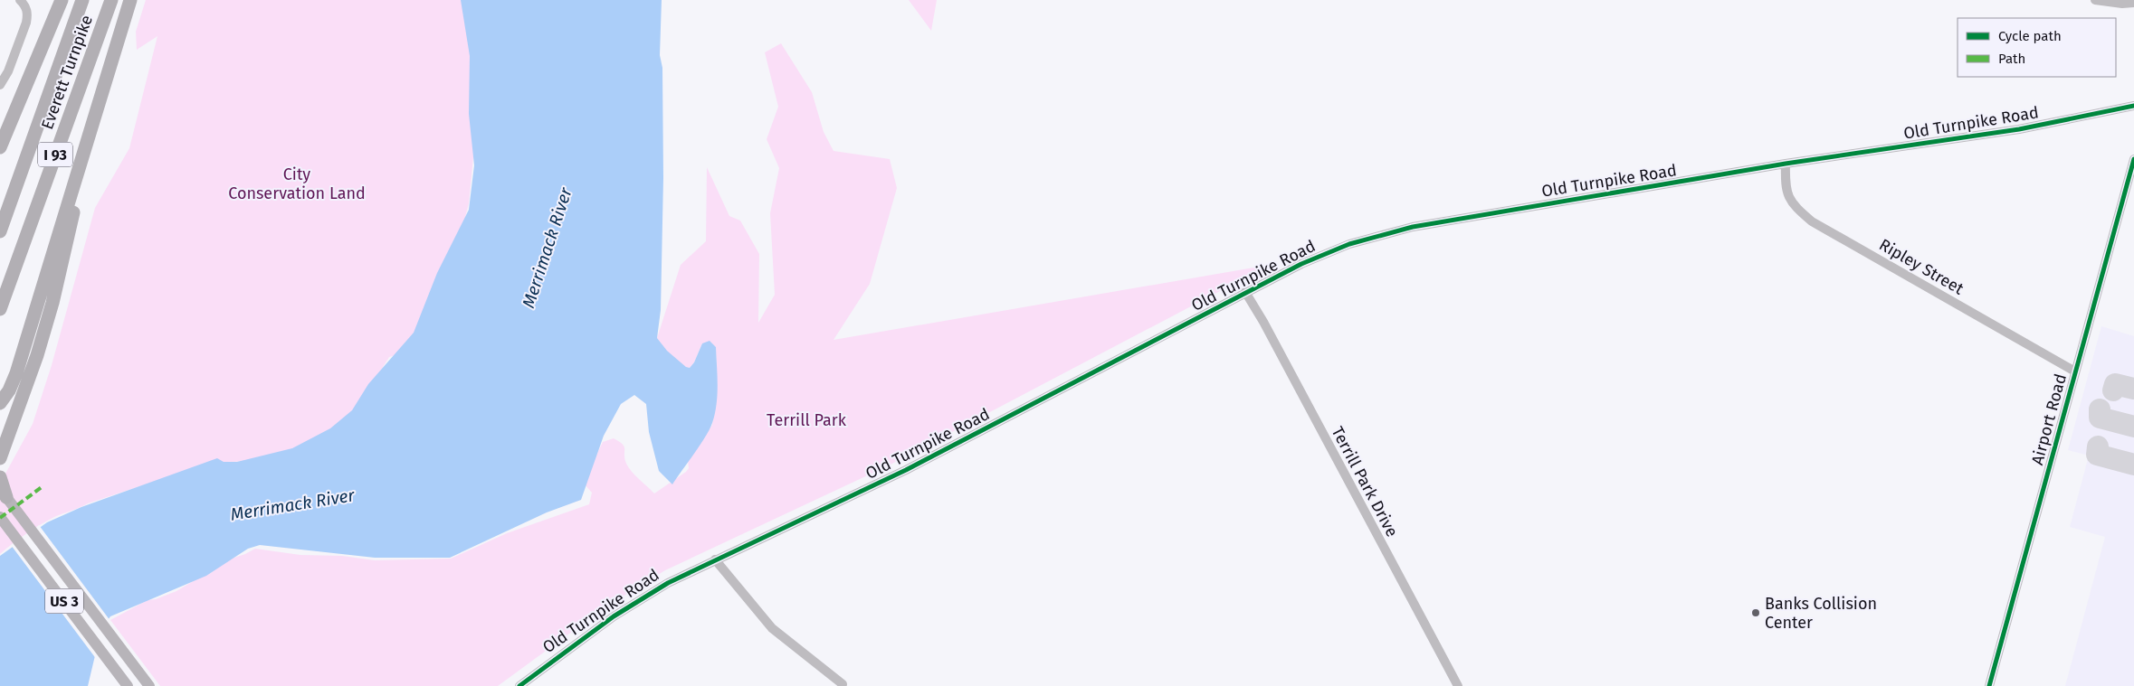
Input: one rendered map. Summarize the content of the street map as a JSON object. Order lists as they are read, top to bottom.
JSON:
{
  "streets": {
    "highway": ["Everett Turnpike", "I 93"],
    "main road": ["US 3"],
    "street": [
      "Old Turnpike Road",
      "Ripley Street",
      "Airport Road",
      "Terrill Park Drive"
    ]
  },
  "crossings": [
    ["Old Turnpike Road", "Ripley Street"],
    ["Old Turnpike Road", "Terrill Park Drive"],
    ["Ripley Street", "Airport Road"]
  ],
  "water": ["Merrimack River"],
  "parks": ["City Conservation Land", "Terrill Park"],
  "places": ["Banks Collision Center"],
  "legend": ["Cycle path", "Path"]
}
